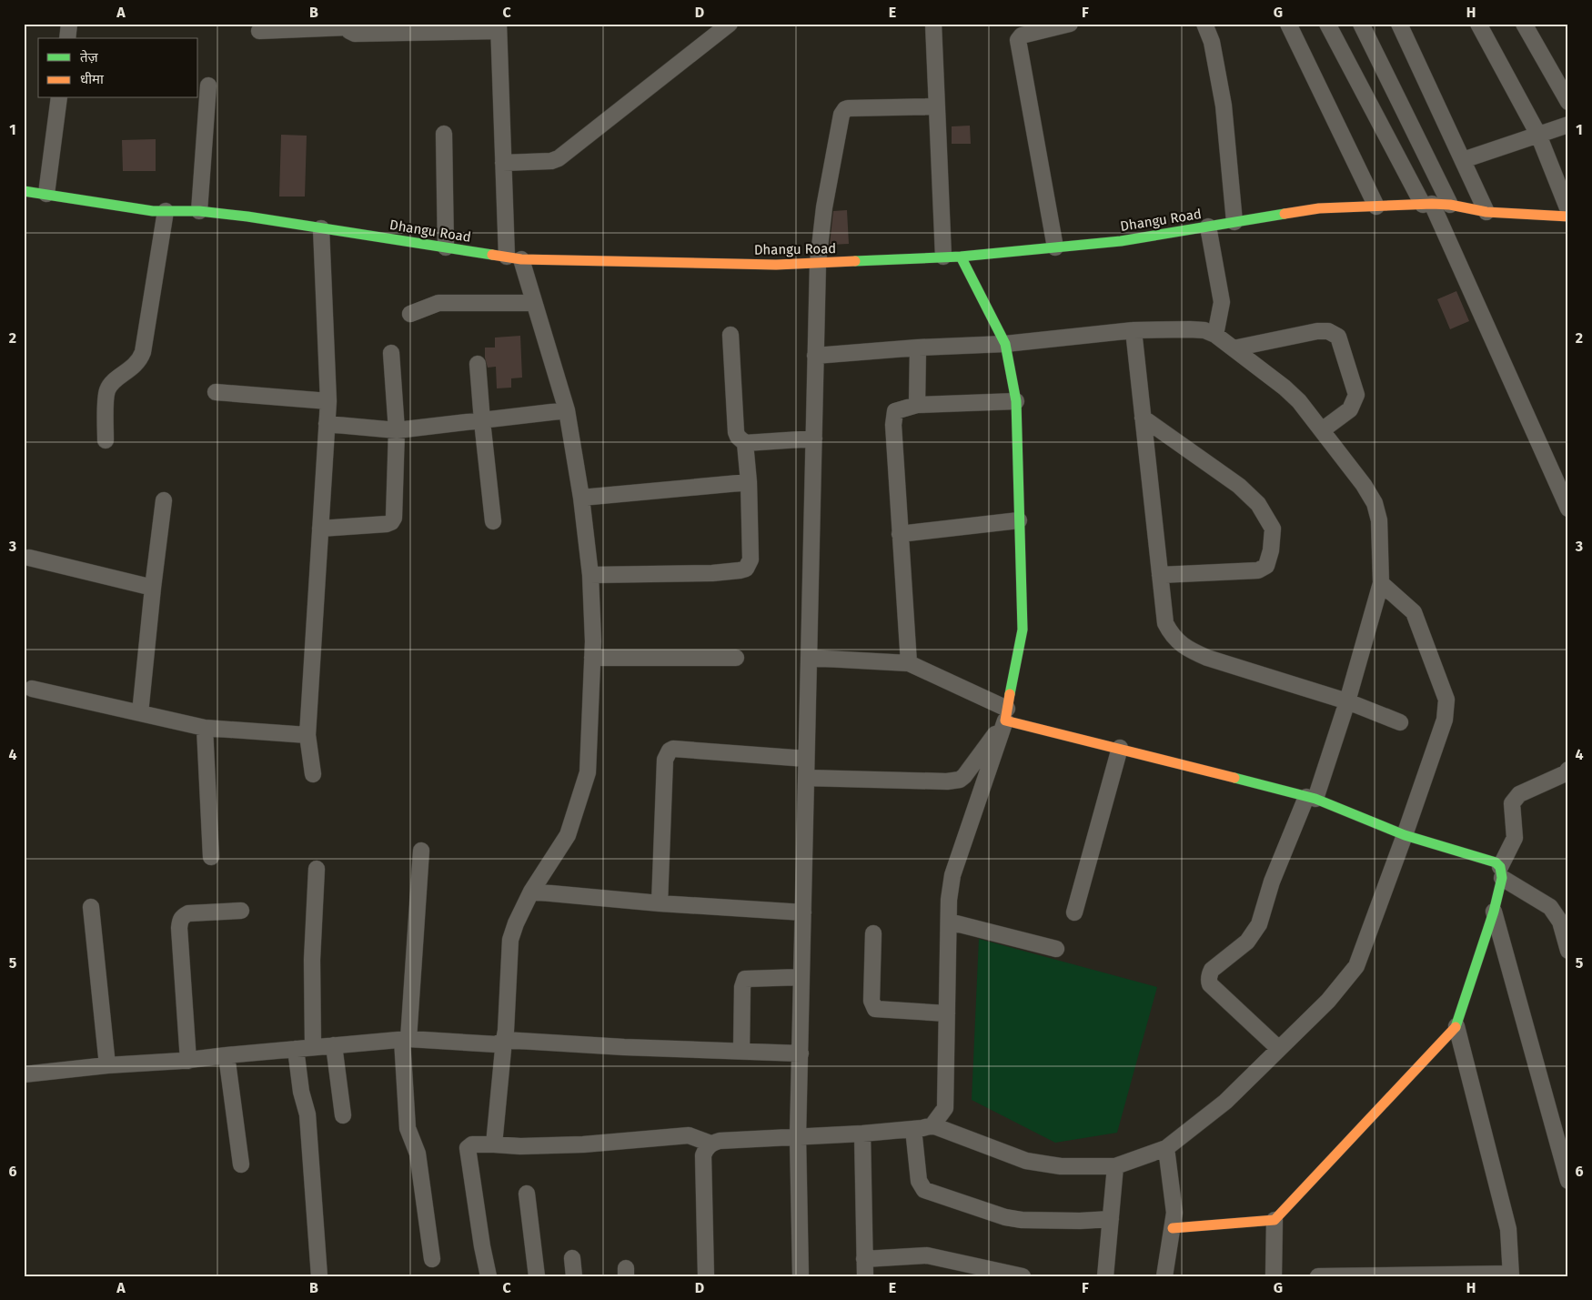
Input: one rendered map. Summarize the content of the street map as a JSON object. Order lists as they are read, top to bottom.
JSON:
{
  "streets": {
    "street": ["Dhangu Road"]
  },
  "legend": ["तेज़", "धीमा"],
  "grid": {
    "columns": [
      "A",
      "B",
      "C",
      "D",
      "E",
      "F",
      "G",
      "H"
    ],
    "rows": [
      "1",
      "2",
      "3",
      "4",
      "5",
      "6"
    ]
  }
}
